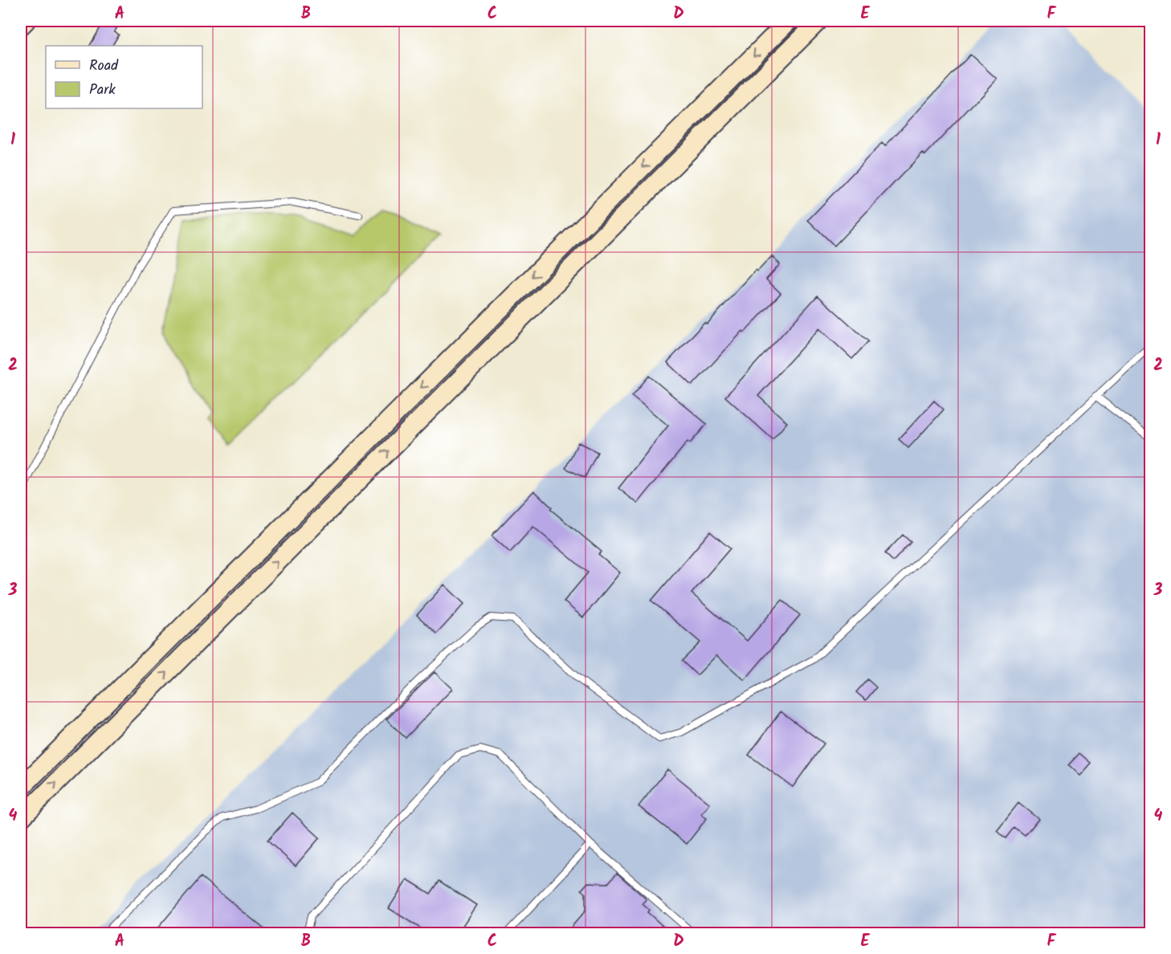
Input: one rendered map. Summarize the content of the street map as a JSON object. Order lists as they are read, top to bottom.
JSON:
{
  "legend": ["Road", "Park"],
  "grid": {
    "columns": [
      "A",
      "B",
      "C",
      "D",
      "E",
      "F"
    ],
    "rows": [
      "1",
      "2",
      "3",
      "4"
    ]
  }
}
